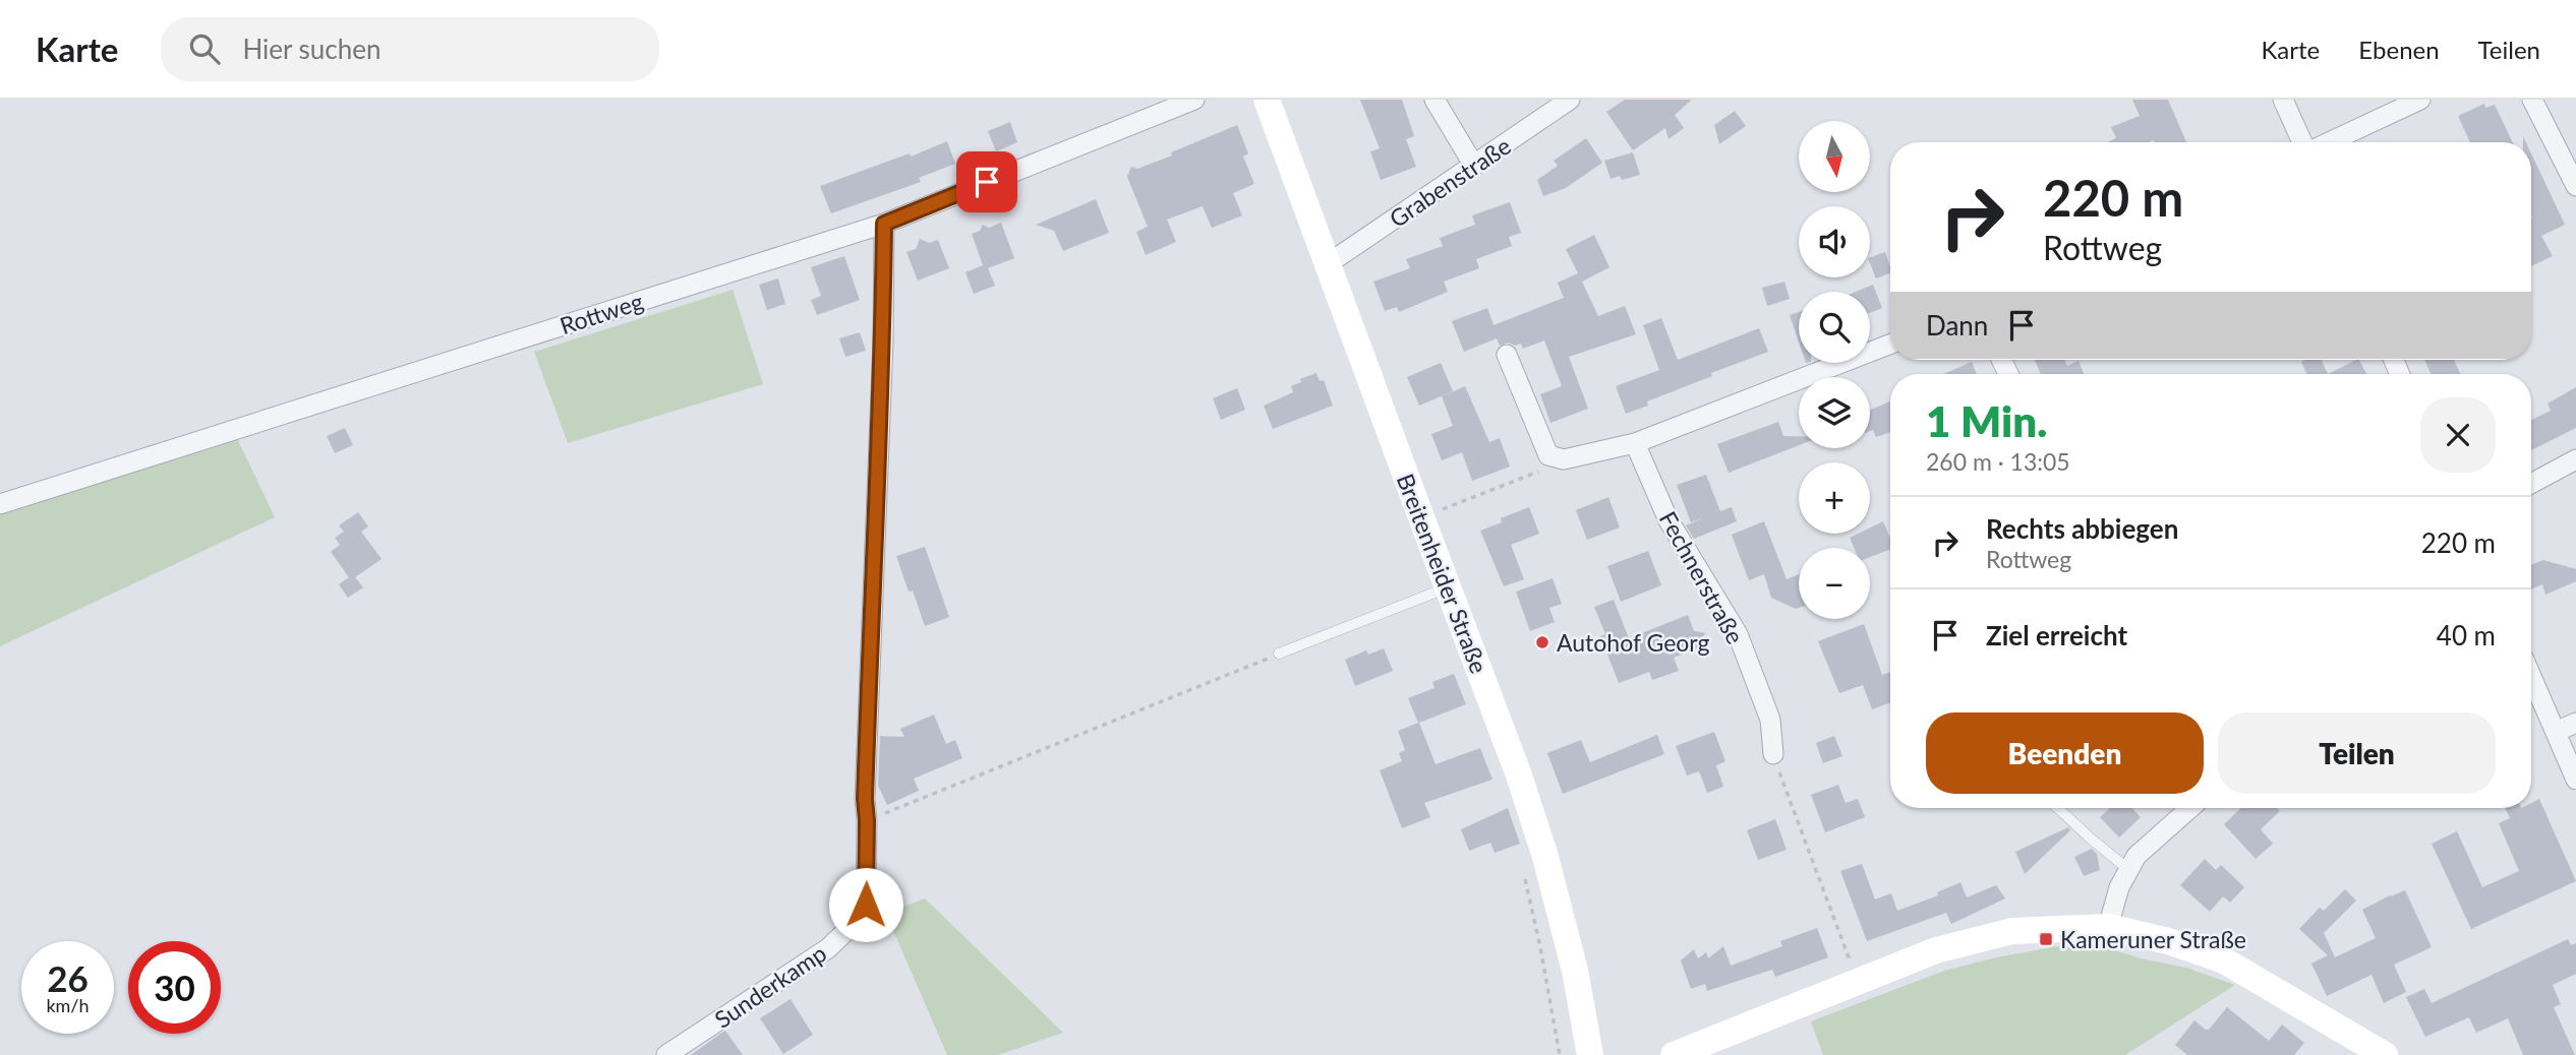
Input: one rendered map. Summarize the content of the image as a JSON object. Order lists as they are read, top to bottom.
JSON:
{
  "streets": {
    "street": [
      "Grabenstraße",
      "Rottweg",
      "Breitenheider Straße",
      "Fechnerstraße",
      "Sunderkamp"
    ]
  },
  "crossings": [
    ["Grabenstraße", "Breitenheider Straße"],
    ["Rottweg", "Sunderkamp"]
  ],
  "places": {
    "other": ["Autohof Georg"],
    "transit": ["Kameruner Straße"]
  },
  "north": "bottom",
  "page": {
    "header": "Karte",
    "search": "Hier suchen",
    "nav": ["Karte", "Ebenen", "Teilen"],
    "map_buttons": ["+", "−"],
    "turn": ["220 m", "Rottweg"],
    "then": "Dann",
    "heading": ["1 Min.", "260 m · 13:05"],
    "list": [
      {
        "name": "Rechts abbiegen",
        "note": "Rottweg",
        "value": "220 m"
      },
      {
        "name": "Ziel erreicht",
        "value": "40 m"
      }
    ],
    "buttons": ["Beenden", "Teilen"],
    "speed": "26 km/h",
    "limit": "30"
  }
}
